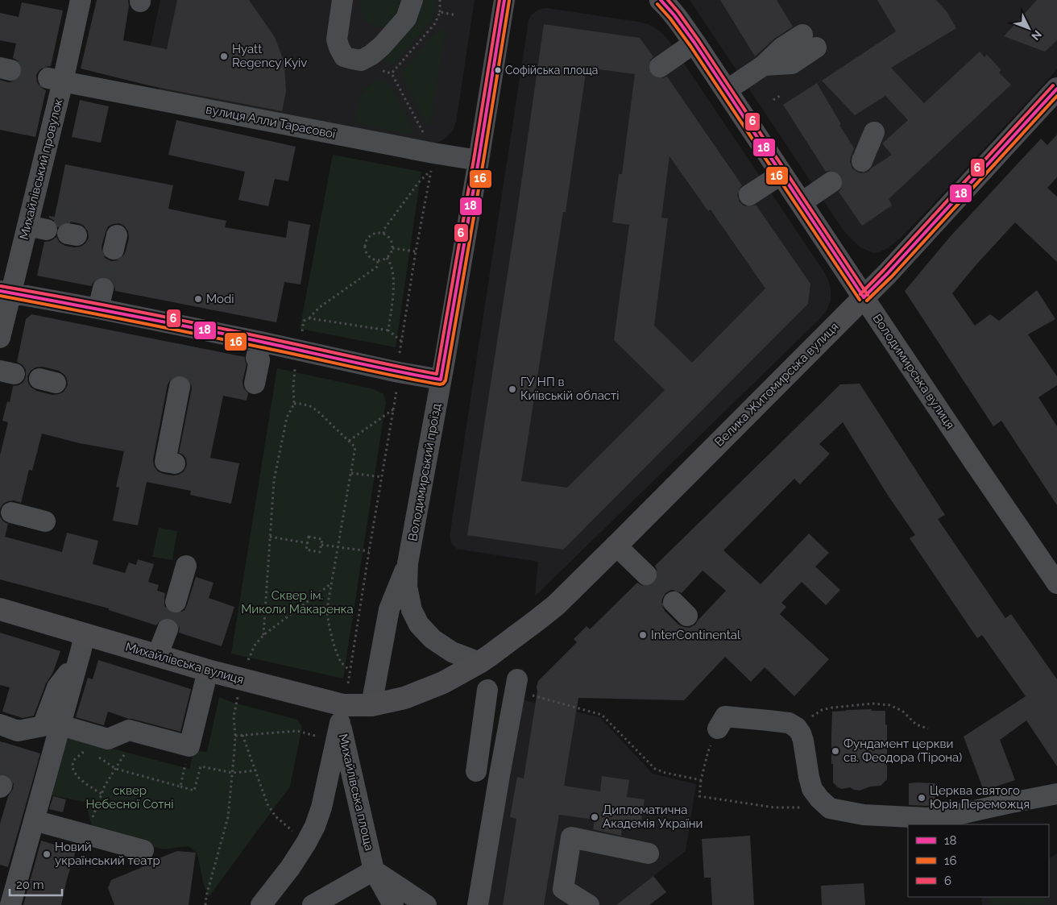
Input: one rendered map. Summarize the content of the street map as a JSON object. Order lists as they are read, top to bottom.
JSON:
{
  "streets": {
    "main road": ["Володимирська вулиця", "Велика Житомирська вулиця", "Михайлівська вулиця"],
    "street": [
      "вулиця Алли Тарасової",
      "Михайлівський провулок",
      "Володимирський проїзд",
      "Михайлівська площа"
    ]
  },
  "crossings": [
    ["вулиця Алли Тарасової", "Михайлівський провулок"],
    ["вулиця Алли Тарасової", "Володимирський проїзд"],
    ["Володимирська вулиця", "Велика Житомирська вулиця"],
    ["Велика Житомирська вулиця", "Володимирський проїзд"],
    ["Володимирський проїзд", "Михайлівська вулиця"]
  ],
  "parks": ["Сквер ім. Миколи Макаренка", "сквер Небесної Сотні"],
  "places": [
    "Hyatt Regency Kyiv",
    "Софійська площа",
    "Modi",
    "ГУ НП в Київській області",
    "InterContinental",
    "Фундамент церкви св. Феодора (Тірона)",
    "Церква святого Юрія Переможця",
    "Дипломатична Академія України",
    "Новий український театр"
  ],
  "lines": ["transit line 18", "transit line 6", "transit line 16"],
  "legend": ["18", "16", "6"],
  "scale_bar": "20 m",
  "north": "bottom right"
}
